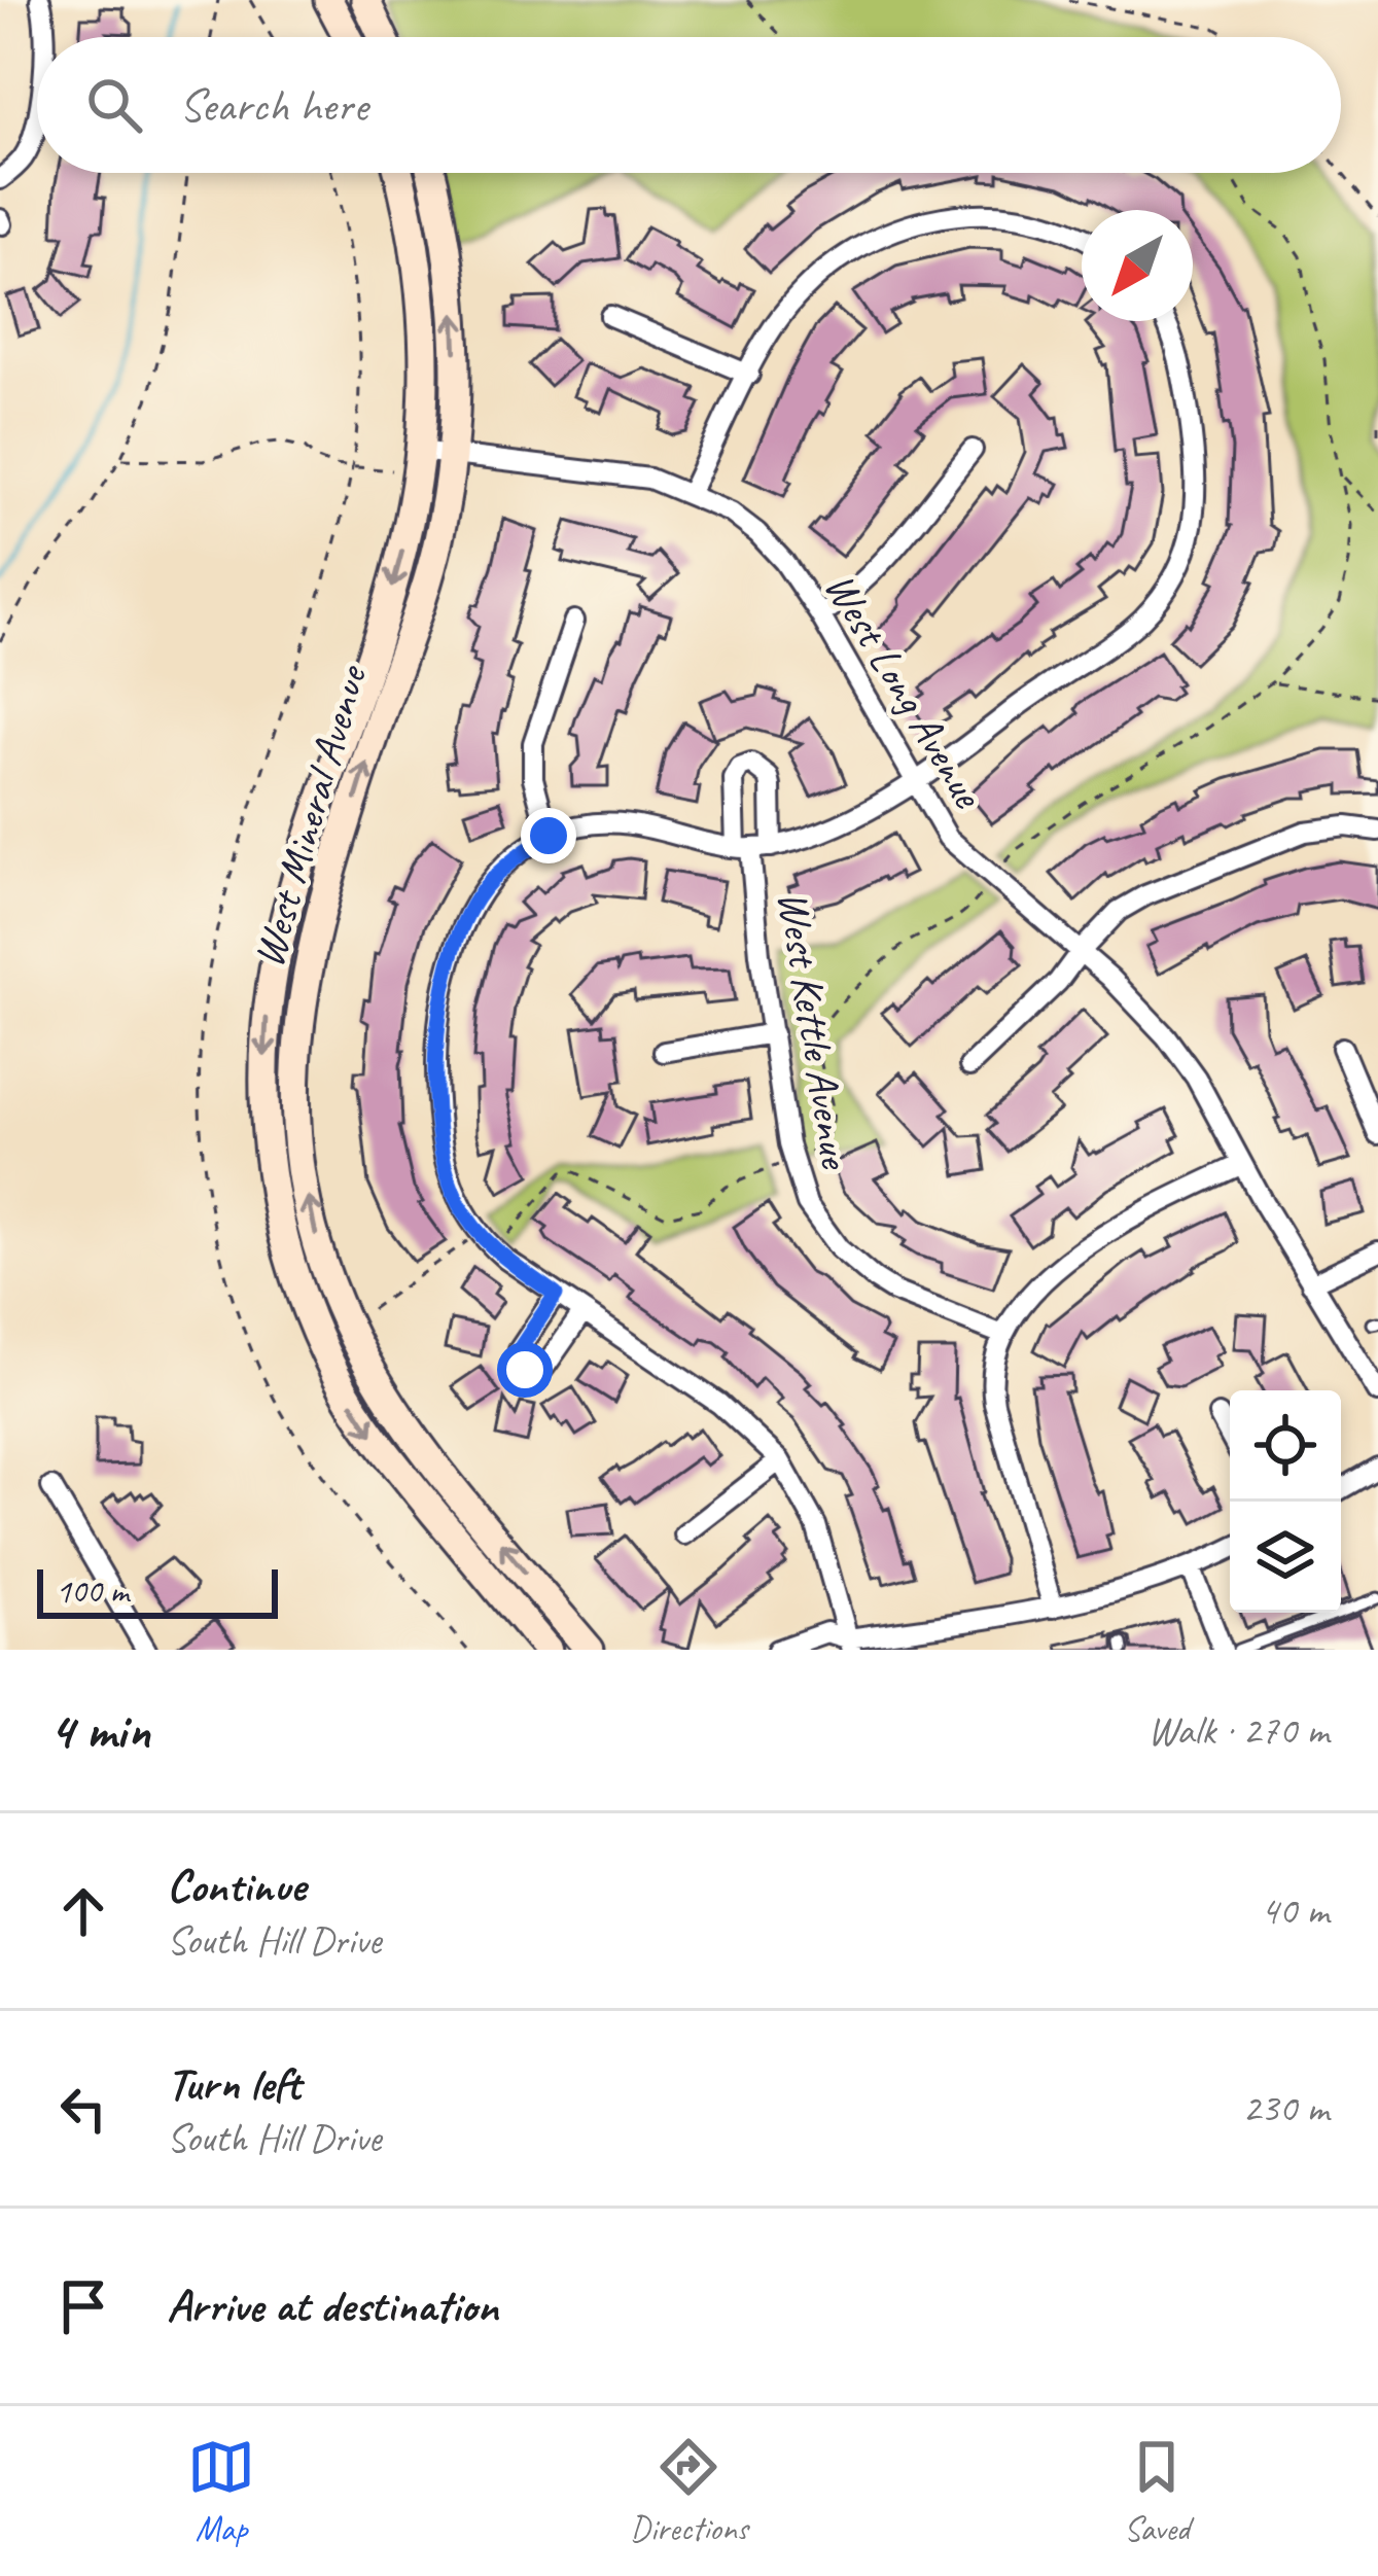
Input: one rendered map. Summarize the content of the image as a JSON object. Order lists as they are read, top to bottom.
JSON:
{
  "streets": {
    "main road": ["West Mineral Avenue"],
    "street": ["West Long Avenue", "West Kettle Avenue"]
  },
  "crossings": [
    ["West Long Avenue", "West Mineral Avenue"]
  ],
  "scale_bar": "100 m",
  "north": "bottom left",
  "page": {
    "search": "Search here",
    "scale": "100 m",
    "heading": ["4 min", "Walk · 270 m"],
    "list": [
      ["Continue", "South Hill Drive", "40 m"],
      ["Turn left", "South Hill Drive", "230 m"],
      "Arrive at destination"
    ],
    "nav": ["Map", "Directions", "Saved"]
  }
}
